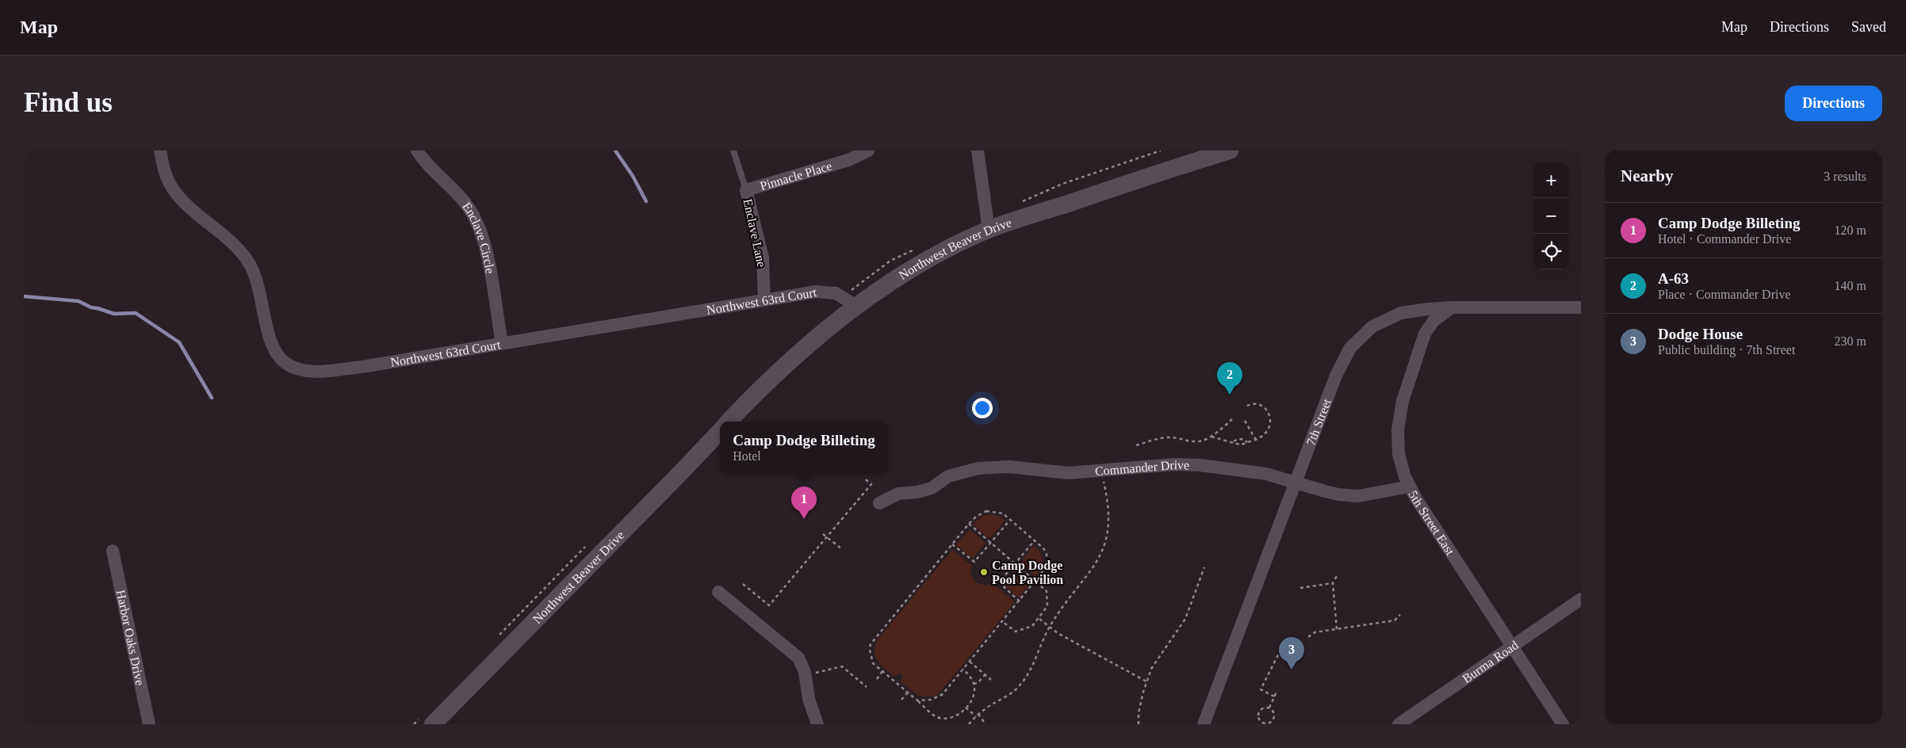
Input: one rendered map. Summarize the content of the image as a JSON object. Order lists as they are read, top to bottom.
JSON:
{
  "streets": {
    "main road": ["Northwest Beaver Drive"],
    "street": [
      "Pinnacle Place",
      "Enclave Lane",
      "Enclave Circle",
      "Northwest 63rd Court",
      "7th Street",
      "Commander Drive",
      "5th Street East",
      "Harbor Oaks Drive",
      "Burma Road"
    ]
  },
  "crossings": [
    ["Pinnacle Place", "Enclave Lane"],
    ["Enclave Lane", "Northwest 63rd Court"],
    ["Enclave Circle", "Northwest 63rd Court"],
    ["Northwest Beaver Drive", "Northwest 63rd Court"],
    ["7th Street", "Commander Drive"],
    ["7th Street", "5th Street East"],
    ["Commander Drive", "5th Street East"],
    ["5th Street East", "Burma Road"]
  ],
  "places": ["Camp Dodge Pool Pavilion"],
  "page": {
    "header": "Map",
    "nav": ["Map", "Directions", "Saved"],
    "buttons": "Directions",
    "title": "Find us",
    "heading": ["Nearby", "3 results"],
    "map_buttons": ["+", "−"],
    "list": [
      {
        "mark": "1",
        "name": "Camp Dodge Billeting",
        "note": "Hotel · Commander Drive",
        "value": "120 m"
      },
      {
        "mark": "2",
        "name": "A-63",
        "note": "Place · Commander Drive",
        "value": "140 m"
      },
      {
        "mark": "3",
        "name": "Dodge House",
        "note": "Public building · 7th Street",
        "value": "230 m"
      }
    ],
    "pins": ["2", "1", "3"],
    "popup": ["Camp Dodge Billeting", "Hotel"]
  }
}
